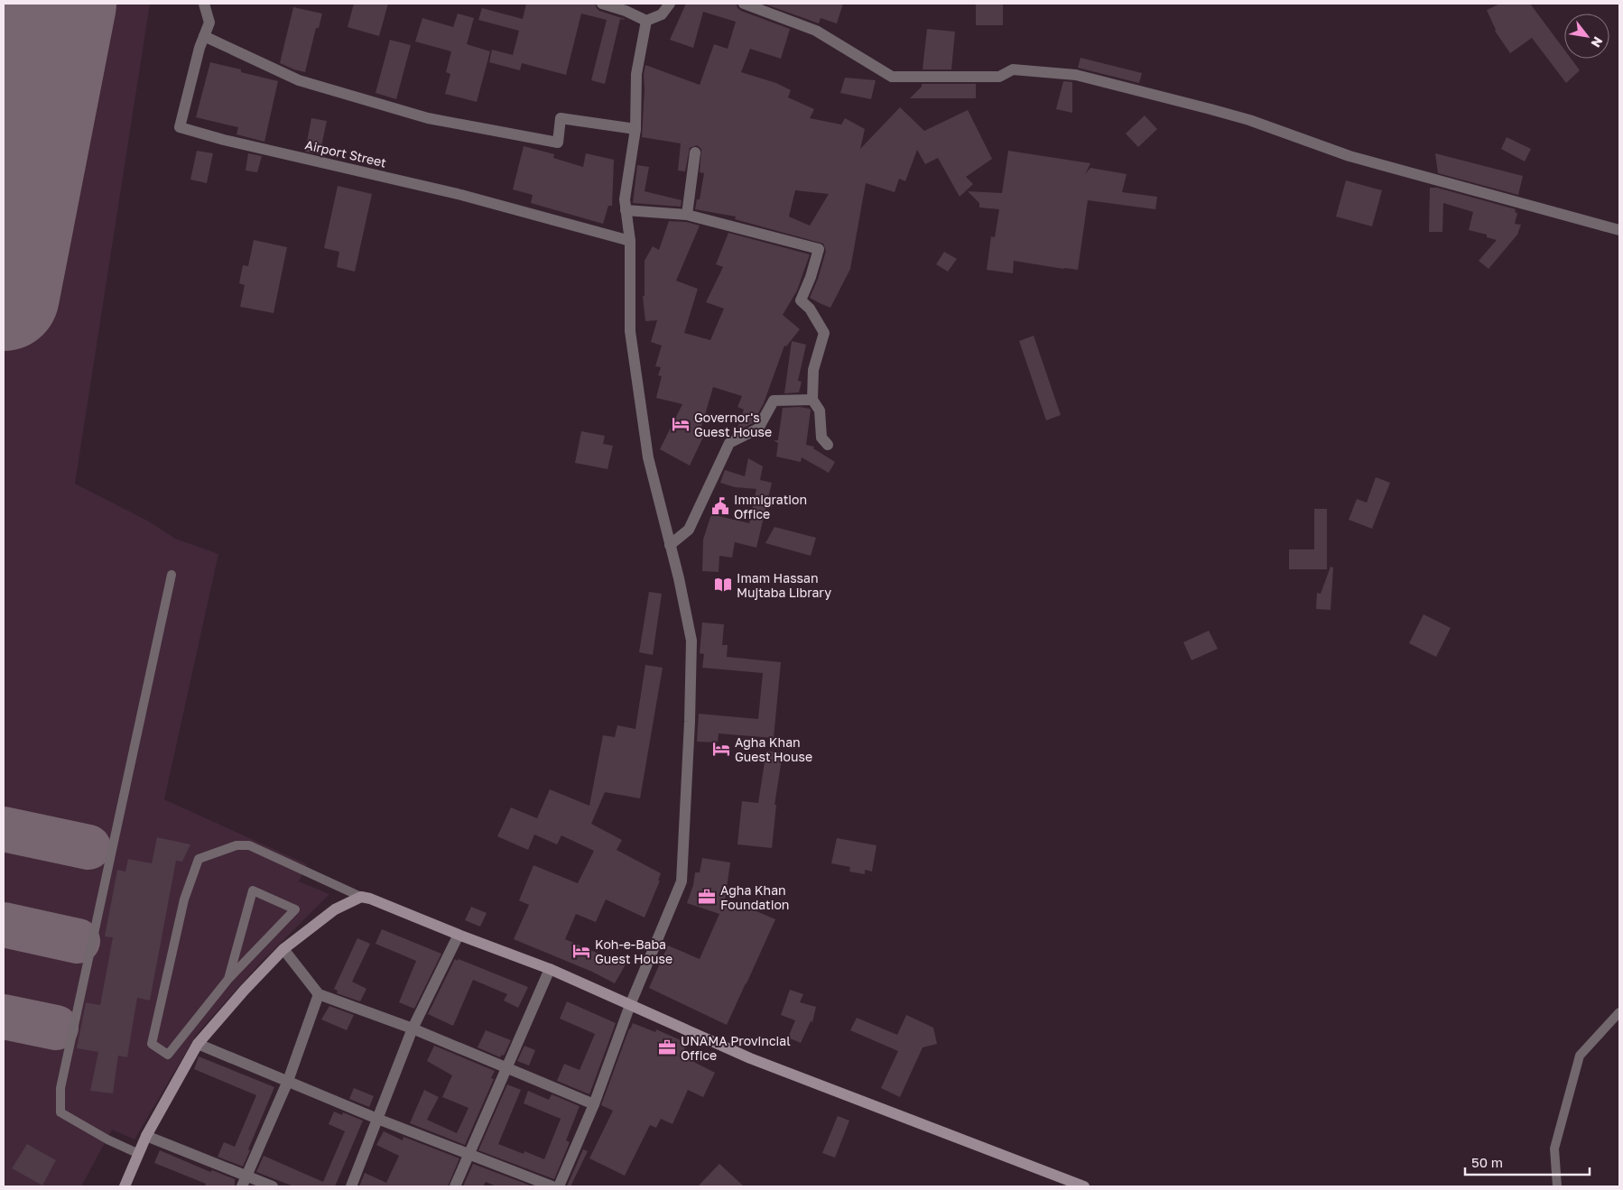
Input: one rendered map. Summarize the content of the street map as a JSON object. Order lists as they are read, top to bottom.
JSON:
{
  "streets": {
    "street": ["Airport Street"]
  },
  "places": {
    "hotel": ["Governor's Guest House", "Agha Khan Guest House", "Koh-e-Baba Guest House"],
    "public building": ["Immigration Office"],
    "library": ["Imam Hassan Mujtaba Library"],
    "office": ["Agha Khan Foundation", "UNAMA Provincial Office"]
  },
  "scale_bar": "50 m",
  "north": "bottom right"
}
